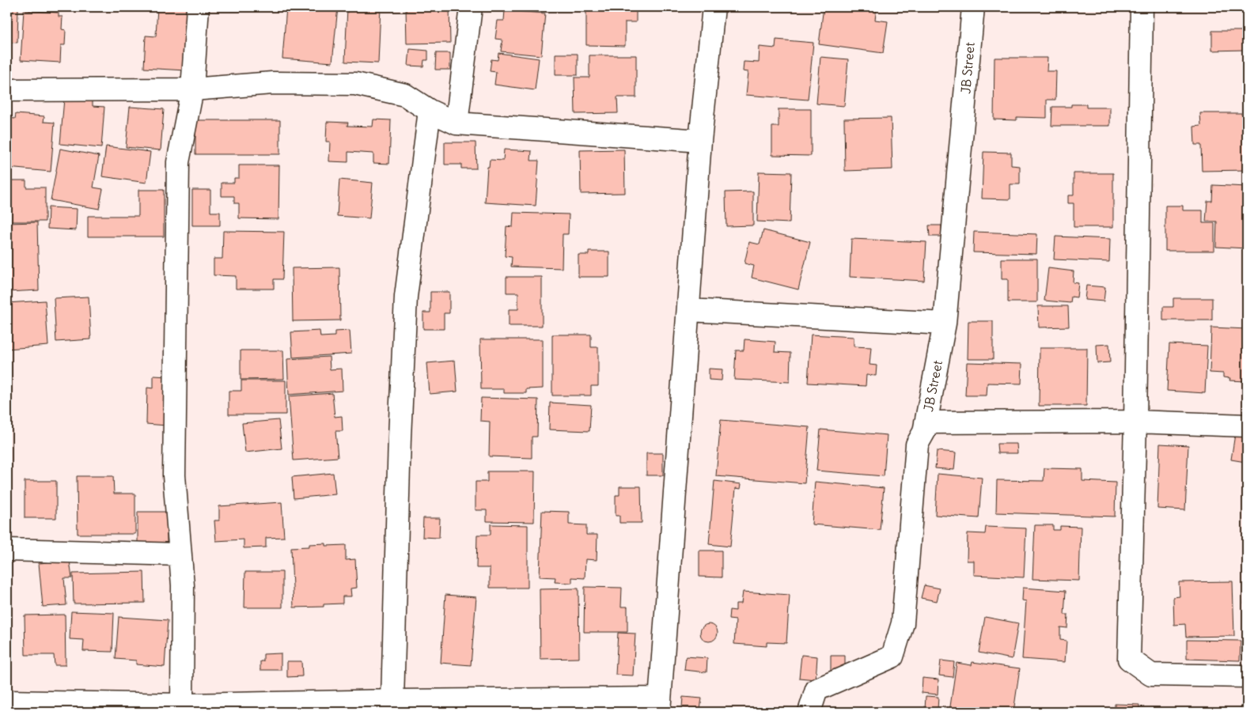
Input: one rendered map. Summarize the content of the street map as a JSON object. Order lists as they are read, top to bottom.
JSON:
{
  "streets": {
    "street": ["JB Street"]
  }
}
